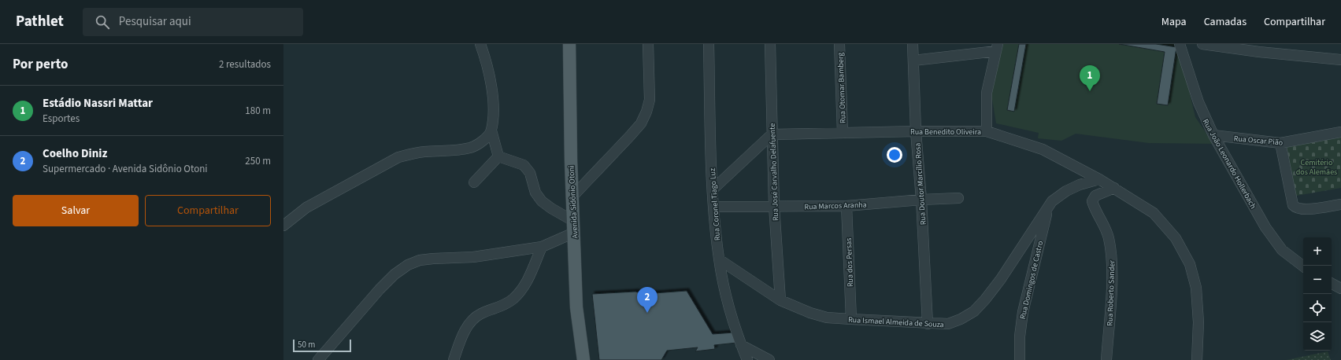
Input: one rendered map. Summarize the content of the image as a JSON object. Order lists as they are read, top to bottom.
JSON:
{
  "streets": {
    "main road": ["Avenida Sidônio Otoni"],
    "street": [
      "Rua Otomar Bamberg",
      "Rua Benedito Oliveira",
      "Rua Oscar Pião",
      "Rua João Leonardo Hollerbach",
      "Rua José Carvalho Delafuente",
      "Rua Doutor Marcílio Rosa",
      "Rua Coronel Tiago Luz",
      "Rua Marcos Aranha",
      "Rua dos Persas",
      "Rua Domingos de Castro",
      "Rua Roberto Sander",
      "Rua Ismael Almeida de Souza"
    ]
  },
  "crossings": [
    ["Rua Otomar Bamberg", "Rua Benedito Oliveira"],
    ["Rua Benedito Oliveira", "Rua José Carvalho Delafuente"],
    ["Rua Benedito Oliveira", "Rua Doutor Marcílio Rosa"],
    ["Rua Benedito Oliveira", "Rua Roberto Sander"],
    ["Rua Benedito Oliveira", "Rua Ismael Almeida de Souza"],
    ["Rua Oscar Pião", "Rua João Leonardo Hollerbach"],
    ["Rua José Carvalho Delafuente", "Rua Marcos Aranha"],
    ["Rua José Carvalho Delafuente", "Rua Ismael Almeida de Souza"],
    ["Rua Doutor Marcílio Rosa", "Rua Marcos Aranha"],
    ["Rua Doutor Marcílio Rosa", "Rua Ismael Almeida de Souza"],
    ["Rua Coronel Tiago Luz", "Rua Marcos Aranha"],
    ["Rua Coronel Tiago Luz", "Rua Ismael Almeida de Souza"],
    ["Rua Marcos Aranha", "Rua dos Persas"],
    ["Rua dos Persas", "Rua Ismael Almeida de Souza"],
    ["Rua Domingos de Castro", "Rua Ismael Almeida de Souza"]
  ],
  "parks": ["Cemitério dos Alemães"],
  "scale_bar": "50 m",
  "page": {
    "header": "Pathlet",
    "search": "Pesquisar aqui",
    "nav": ["Mapa", "Camadas", "Compartilhar"],
    "heading": ["Por perto", "2 resultados"],
    "pins": ["1", "2"],
    "list": [
      {
        "mark": "1",
        "name": "Estádio Nassri Mattar",
        "note": "Esportes",
        "value": "180 m"
      },
      {
        "mark": "2",
        "name": "Coelho Diniz",
        "note": "Supermercado · Avenida Sidônio Otoni",
        "value": "250 m"
      }
    ],
    "buttons": ["Salvar", "Compartilhar"],
    "map_buttons": ["+", "−"],
    "scale": "50 m"
  }
}
